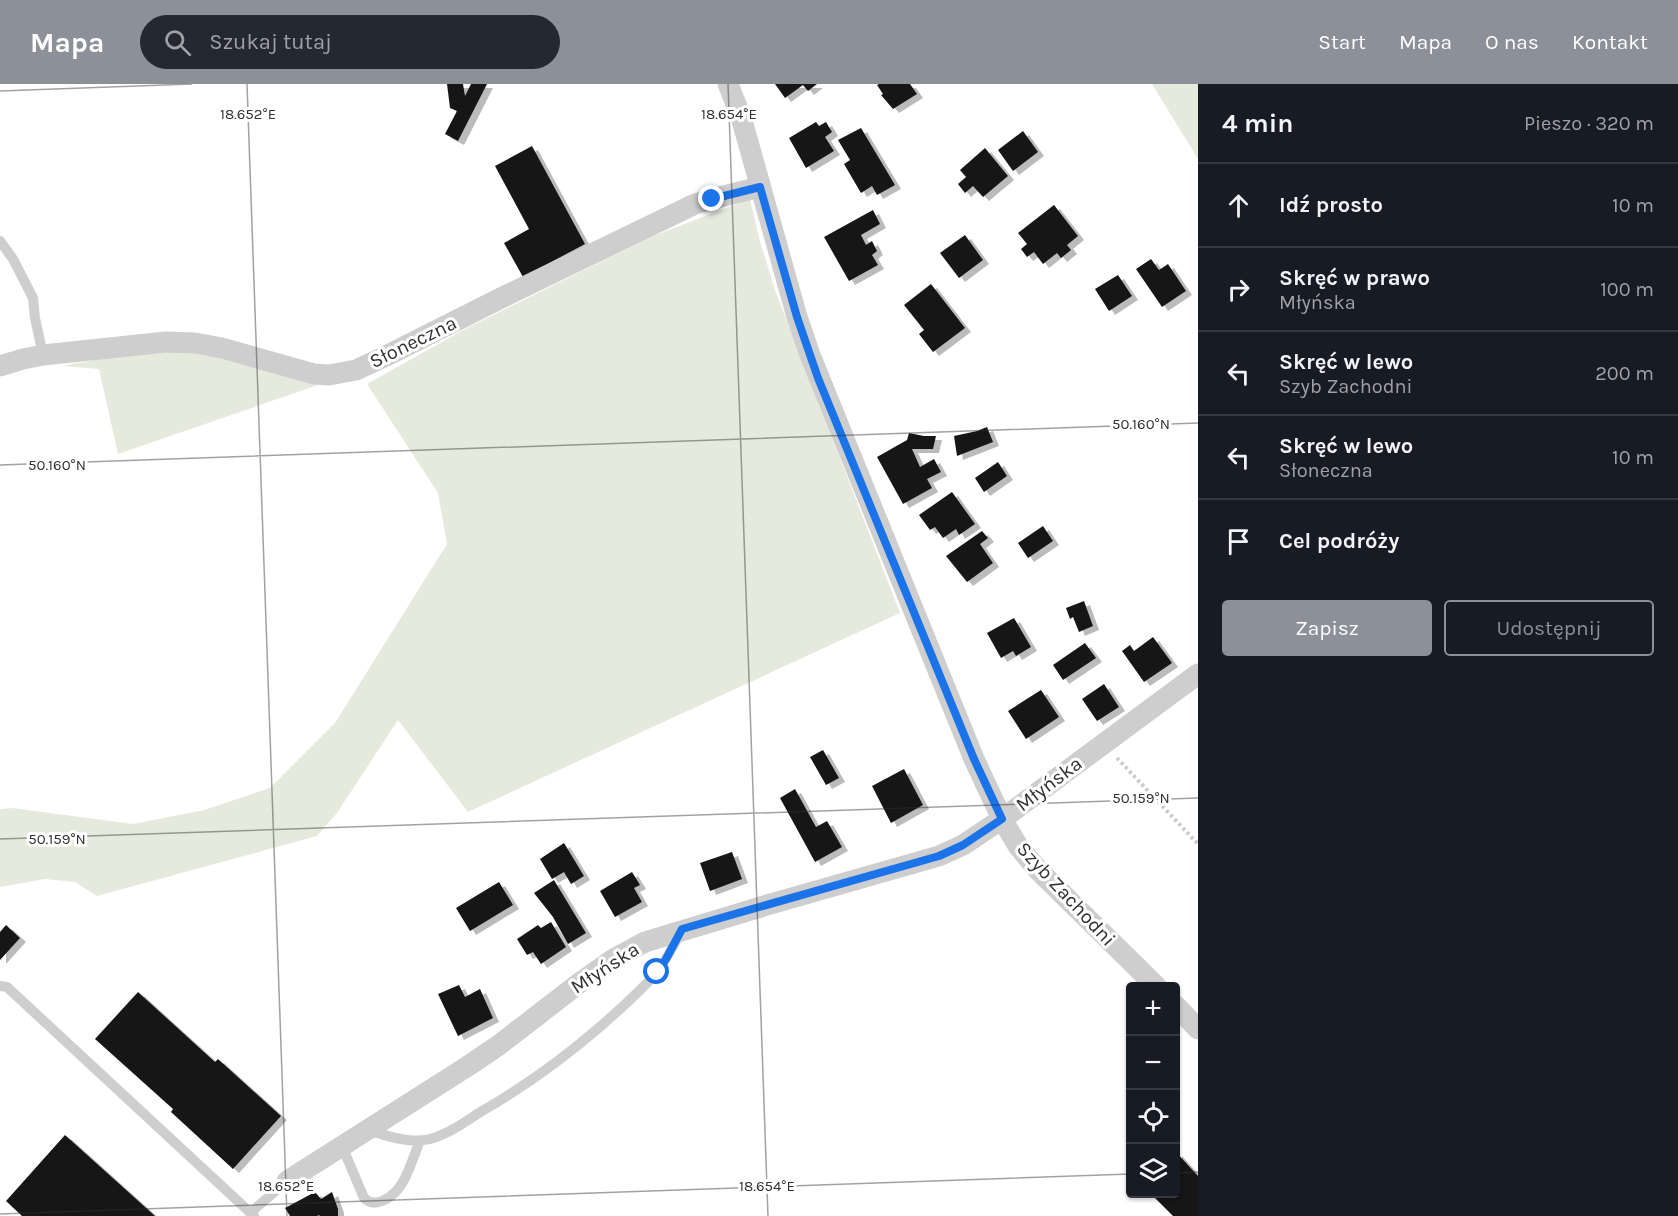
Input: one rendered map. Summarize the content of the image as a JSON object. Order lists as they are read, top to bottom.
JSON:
{
  "streets": {
    "street": ["Słoneczna", "Młyńska", "Szyb Zachodni"]
  },
  "crossings": [
    ["Słoneczna", "Szyb Zachodni"],
    ["Młyńska", "Szyb Zachodni"]
  ],
  "page": {
    "header": "Mapa",
    "search": "Szukaj tutaj",
    "nav": [
      "Start",
      "Mapa",
      "O nas",
      "Kontakt"
    ],
    "heading": ["4 min", "Pieszo · 320 m"],
    "list": [
      ["Idź prosto", "10 m"],
      ["Skręć w prawo", "Młyńska", "100 m"],
      ["Skręć w lewo", "Szyb Zachodni", "200 m"],
      ["Skręć w lewo", "Słoneczna", "10 m"],
      "Cel podróży"
    ],
    "buttons": ["Zapisz", "Udostępnij"],
    "map_buttons": ["+", "−"]
  },
  "coordinates": [
    "18.652°E",
    "18.654°E",
    "50.160°N",
    "50.159°N"
  ]
}
